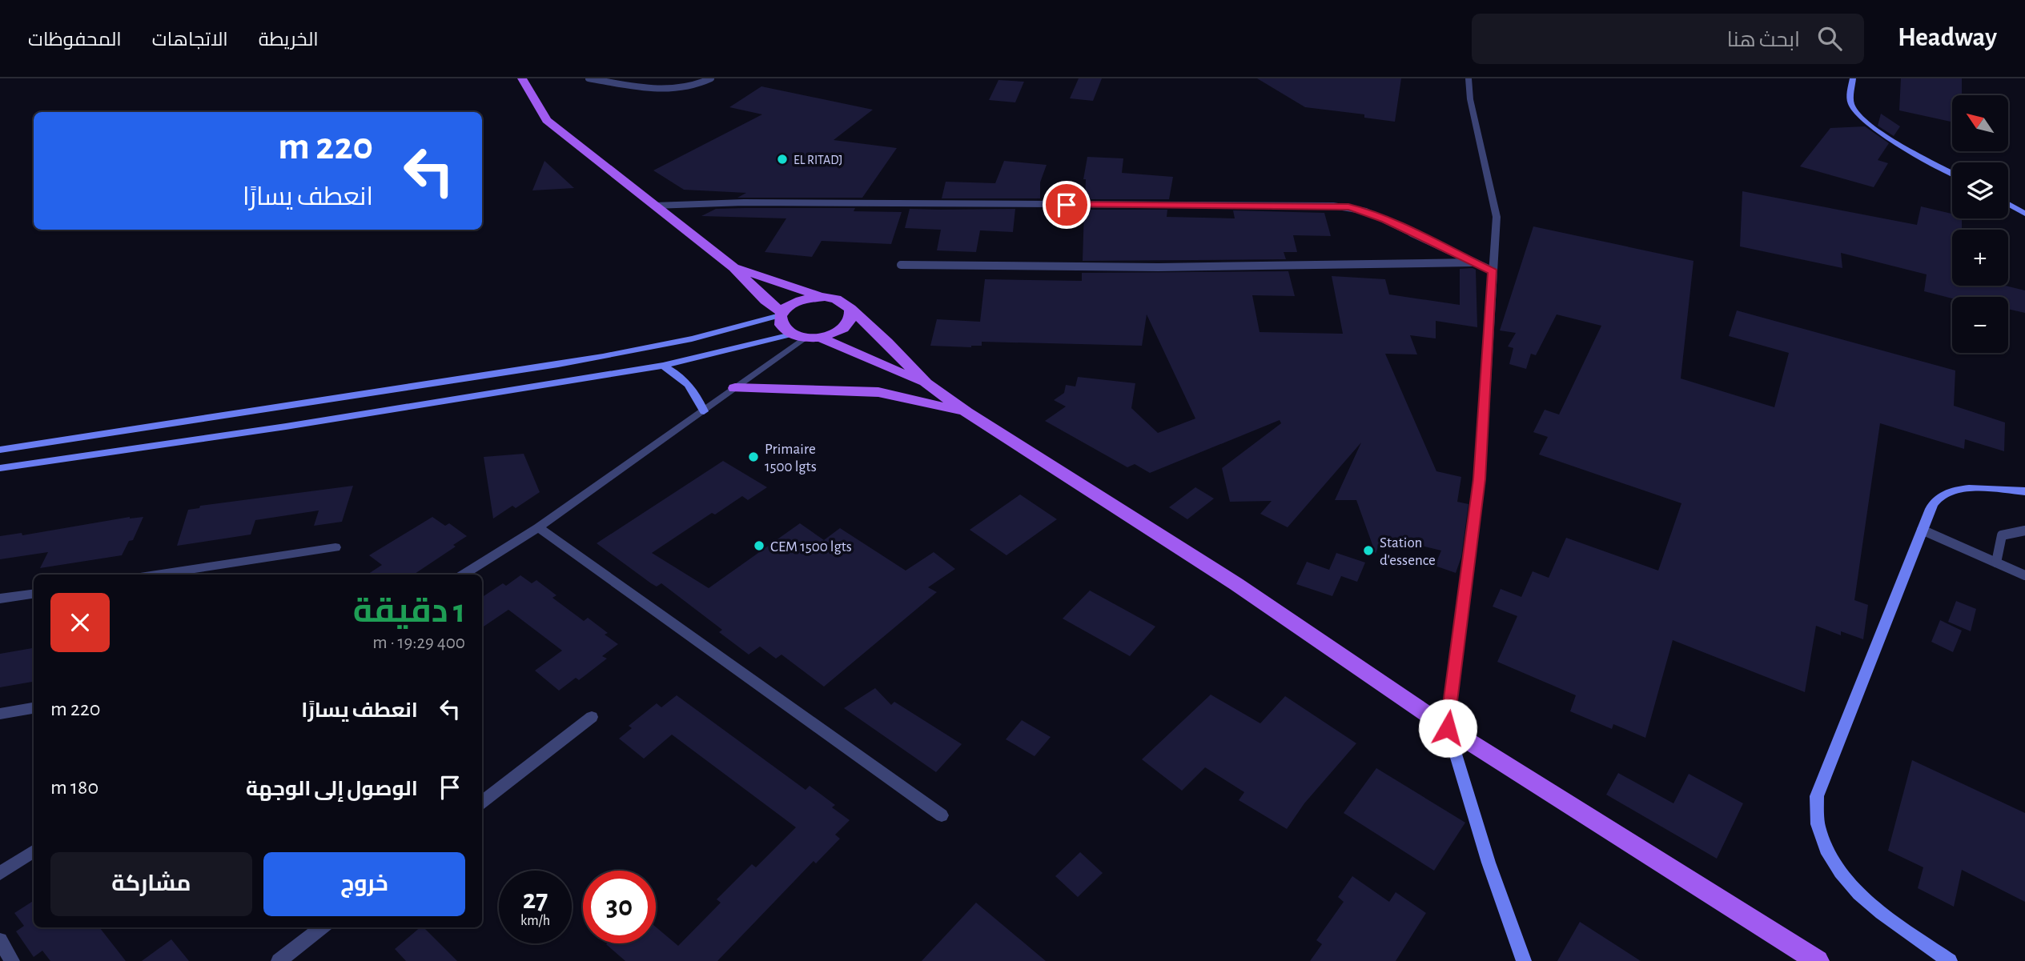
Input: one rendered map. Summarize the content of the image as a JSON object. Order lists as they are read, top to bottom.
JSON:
{
  "places": [
    "EL RITADJ",
    "Primaire 1500 lgts",
    "CEM 1500 lgts",
    "Station d'essence"
  ],
  "north": "top left",
  "page": {
    "header": "Headway",
    "search": "ابحث هنا",
    "nav": ["الخريطة", "الاتجاهات", "المحفوظات"],
    "map_buttons": ["+", "−"],
    "turn": ["220 m", "انعطف يسارًا"],
    "heading": ["1 دقيقة", "400 m · 19:29"],
    "list": [
      {
        "name": "انعطف يسارًا",
        "value": "220 m"
      },
      {
        "name": "الوصول إلى الوجهة",
        "value": "180 m"
      }
    ],
    "buttons": ["خروج", "مشاركة"],
    "speed": "27 km/h",
    "limit": "30"
  }
}
